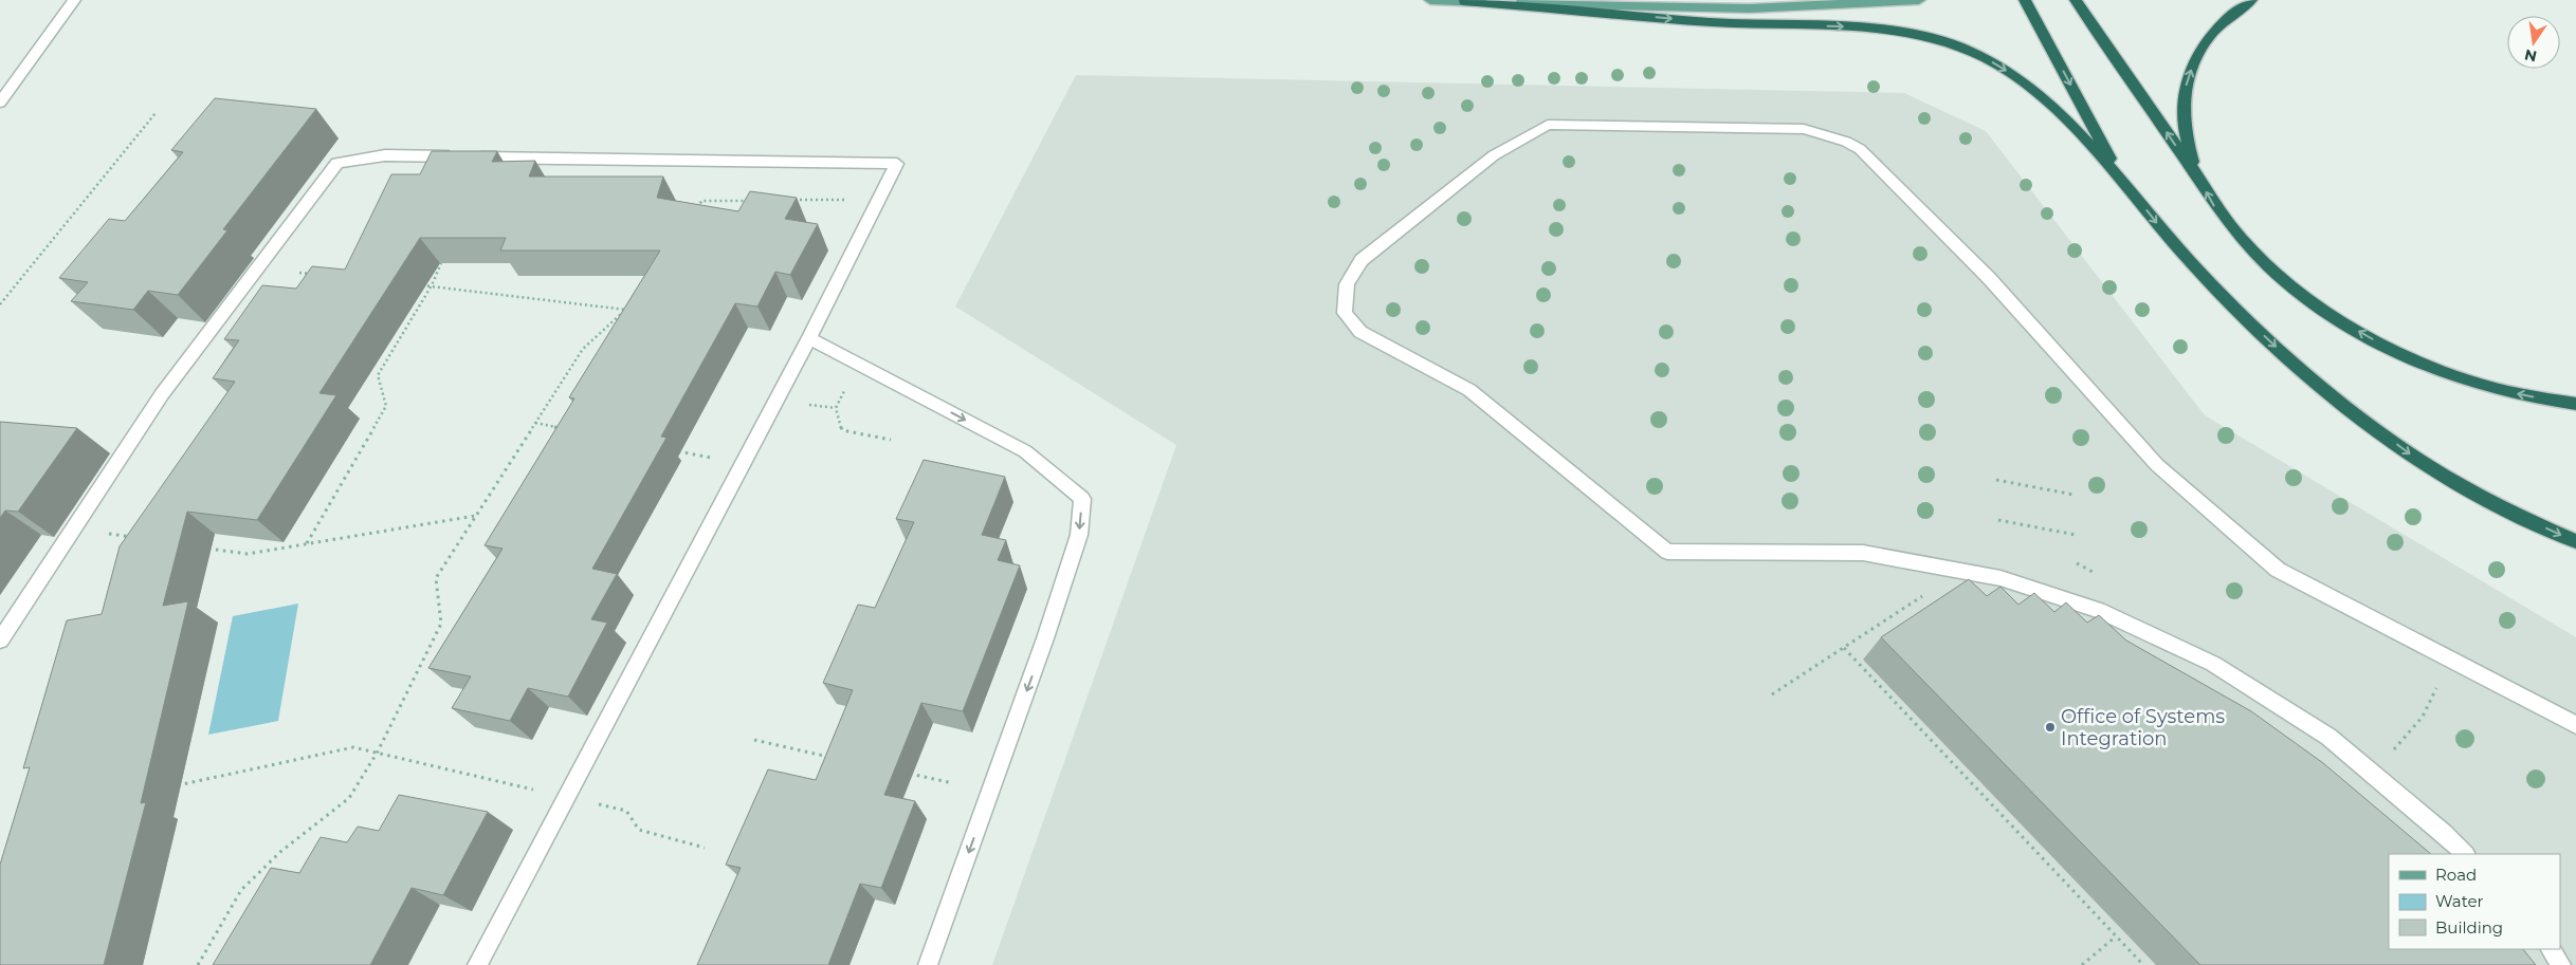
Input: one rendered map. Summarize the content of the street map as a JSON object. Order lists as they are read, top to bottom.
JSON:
{
  "places": ["Office of Systems Integration"],
  "legend": ["Road", "Water", "Building"],
  "north": "bottom"
}
